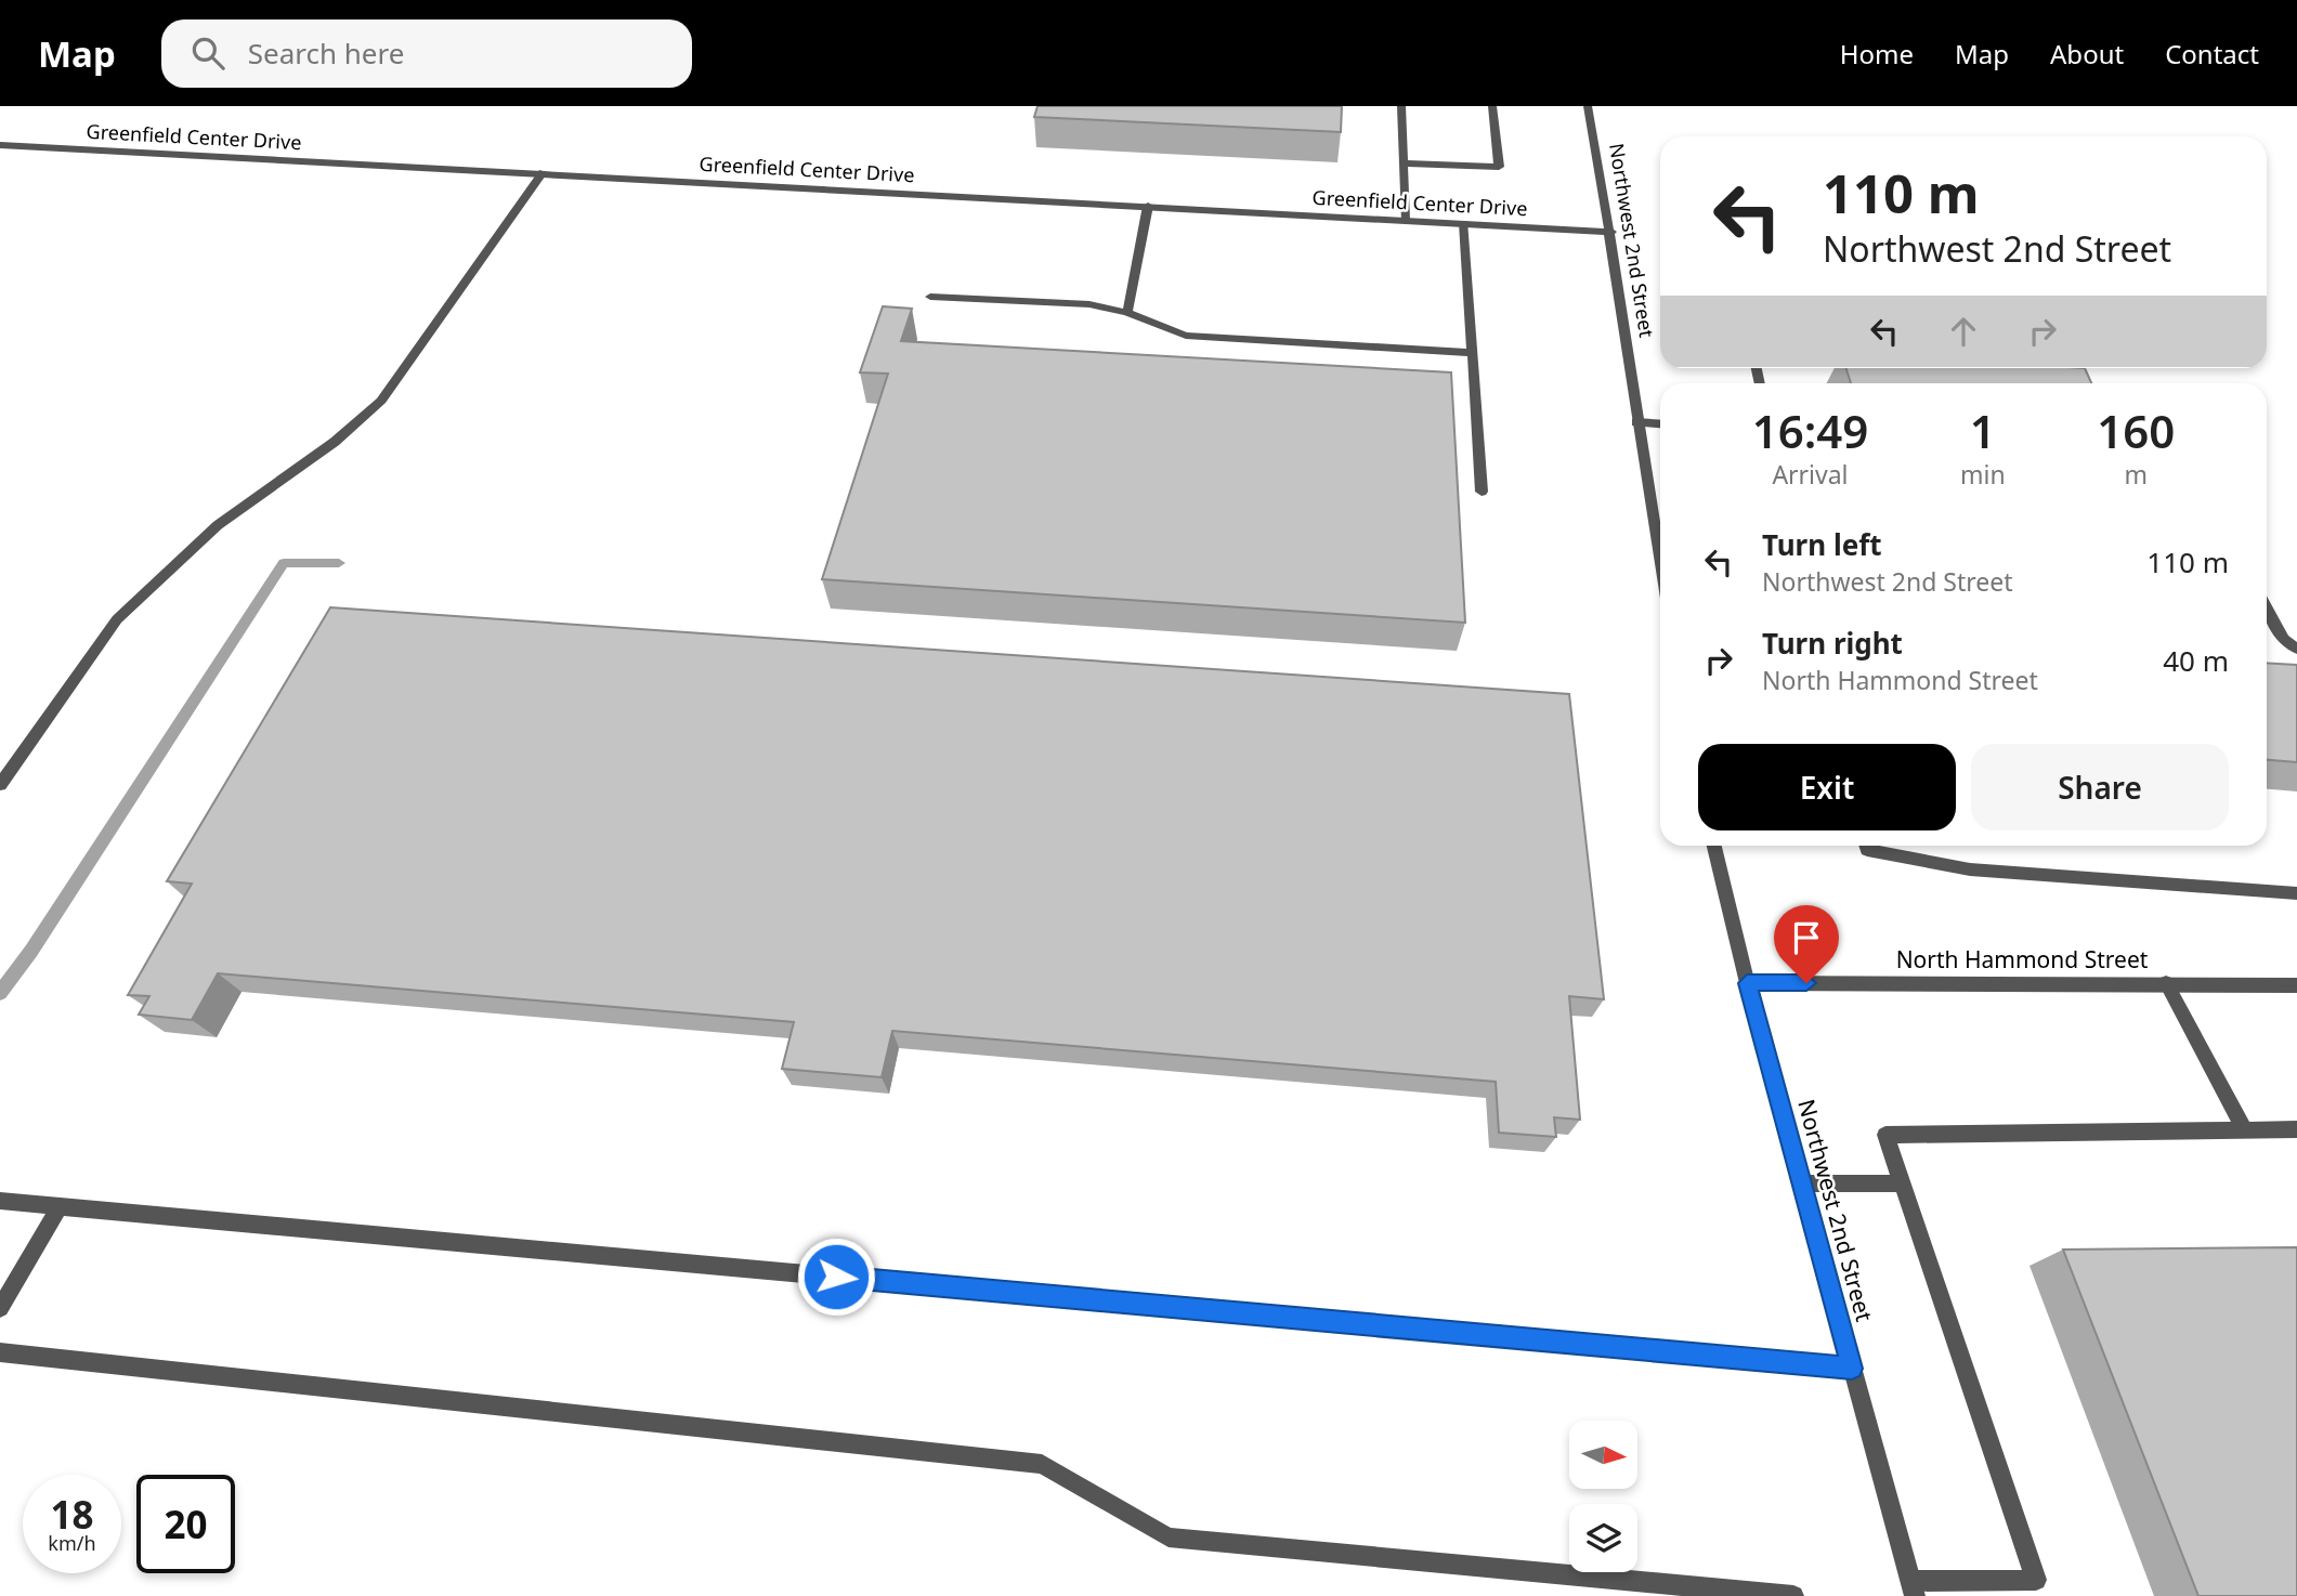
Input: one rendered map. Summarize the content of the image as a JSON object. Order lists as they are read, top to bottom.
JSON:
{
  "streets": {
    "street": ["Greenfield Center Drive", "Northwest 2nd Street", "North Hammond Street"]
  },
  "crossings": [
    ["Greenfield Center Drive", "Northwest 2nd Street"],
    ["Northwest 2nd Street", "North Hammond Street"]
  ],
  "north": "right",
  "page": {
    "header": "Map",
    "search": "Search here",
    "nav": [
      "Home",
      "Map",
      "About",
      "Contact"
    ],
    "turn": ["110 m", "Northwest 2nd Street"],
    "eta": [
      "16:49",
      "Arrival",
      "1",
      "min",
      "160",
      "m"
    ],
    "list": [
      {
        "name": "Turn left",
        "note": "Northwest 2nd Street",
        "value": "110 m"
      },
      {
        "name": "Turn right",
        "note": "North Hammond Street",
        "value": "40 m"
      }
    ],
    "buttons": ["Exit", "Share"],
    "speed": "18 km/h",
    "limit": "20"
  }
}
